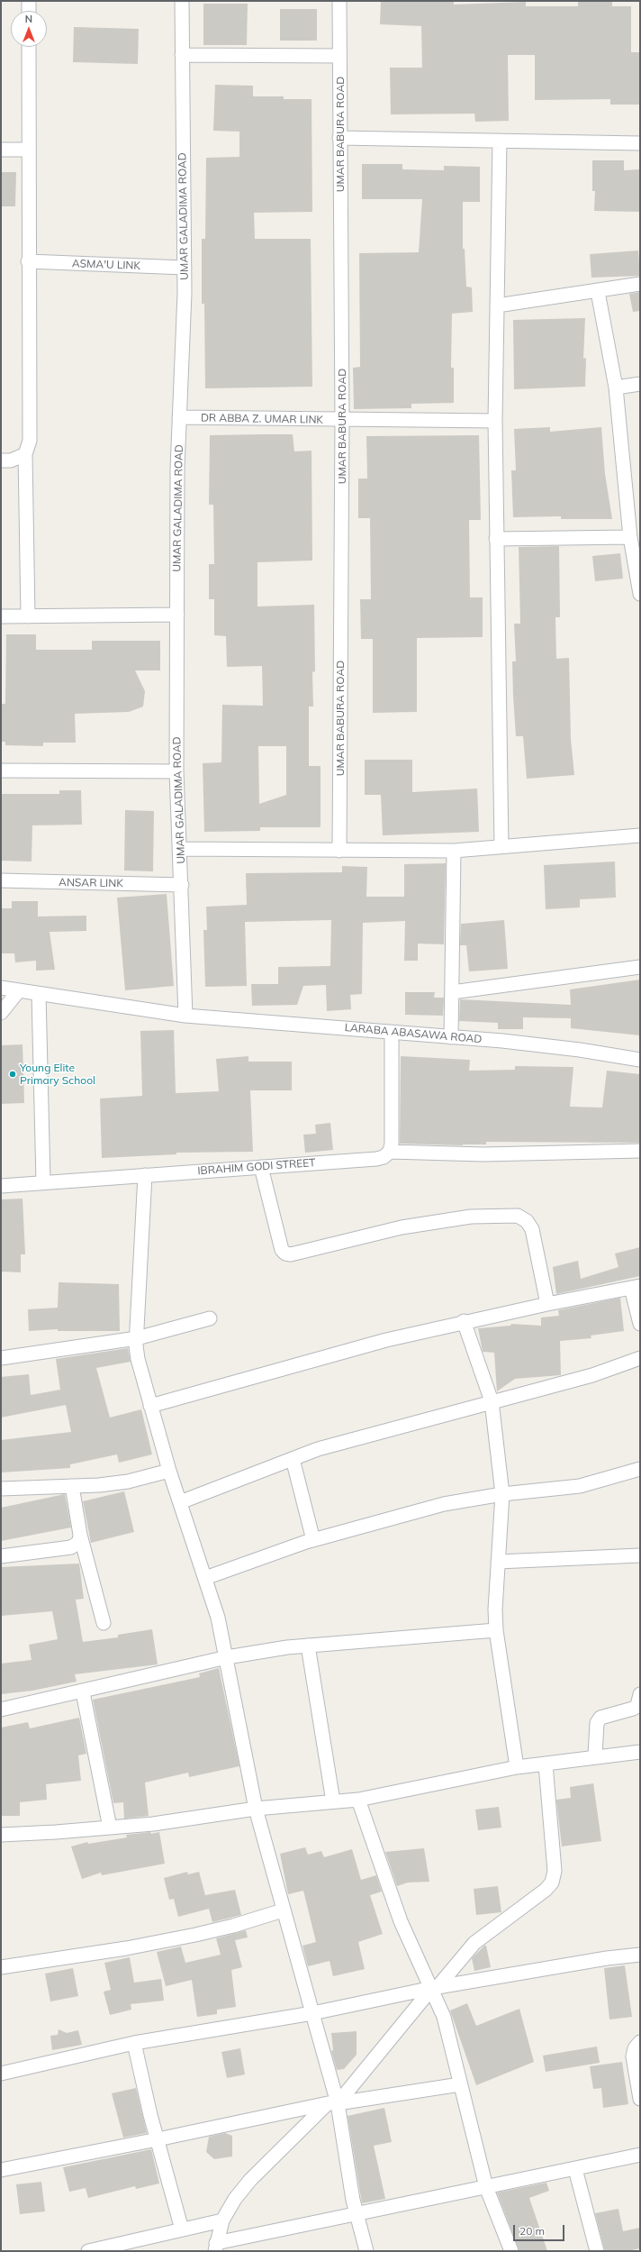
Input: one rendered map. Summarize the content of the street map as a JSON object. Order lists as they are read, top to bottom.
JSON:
{
  "streets": {
    "street": [
      "UMAR BABURA ROAD",
      "UMAR GALADIMA ROAD",
      "ASMA'U LINK",
      "DR ABBA Z. UMAR LINK",
      "ANSAR LINK",
      "LARABA ABASAWA ROAD",
      "IBRAHIM GODI STREET"
    ]
  },
  "crossings": [
    ["UMAR BABURA ROAD", "DR ABBA Z. UMAR LINK"],
    ["UMAR GALADIMA ROAD", "ASMA'U LINK"],
    ["UMAR GALADIMA ROAD", "DR ABBA Z. UMAR LINK"],
    ["UMAR GALADIMA ROAD", "ANSAR LINK"],
    ["UMAR GALADIMA ROAD", "LARABA ABASAWA ROAD"]
  ],
  "places": ["Young Elite Primary School"],
  "scale_bar": "20 m",
  "north": "top"
}
